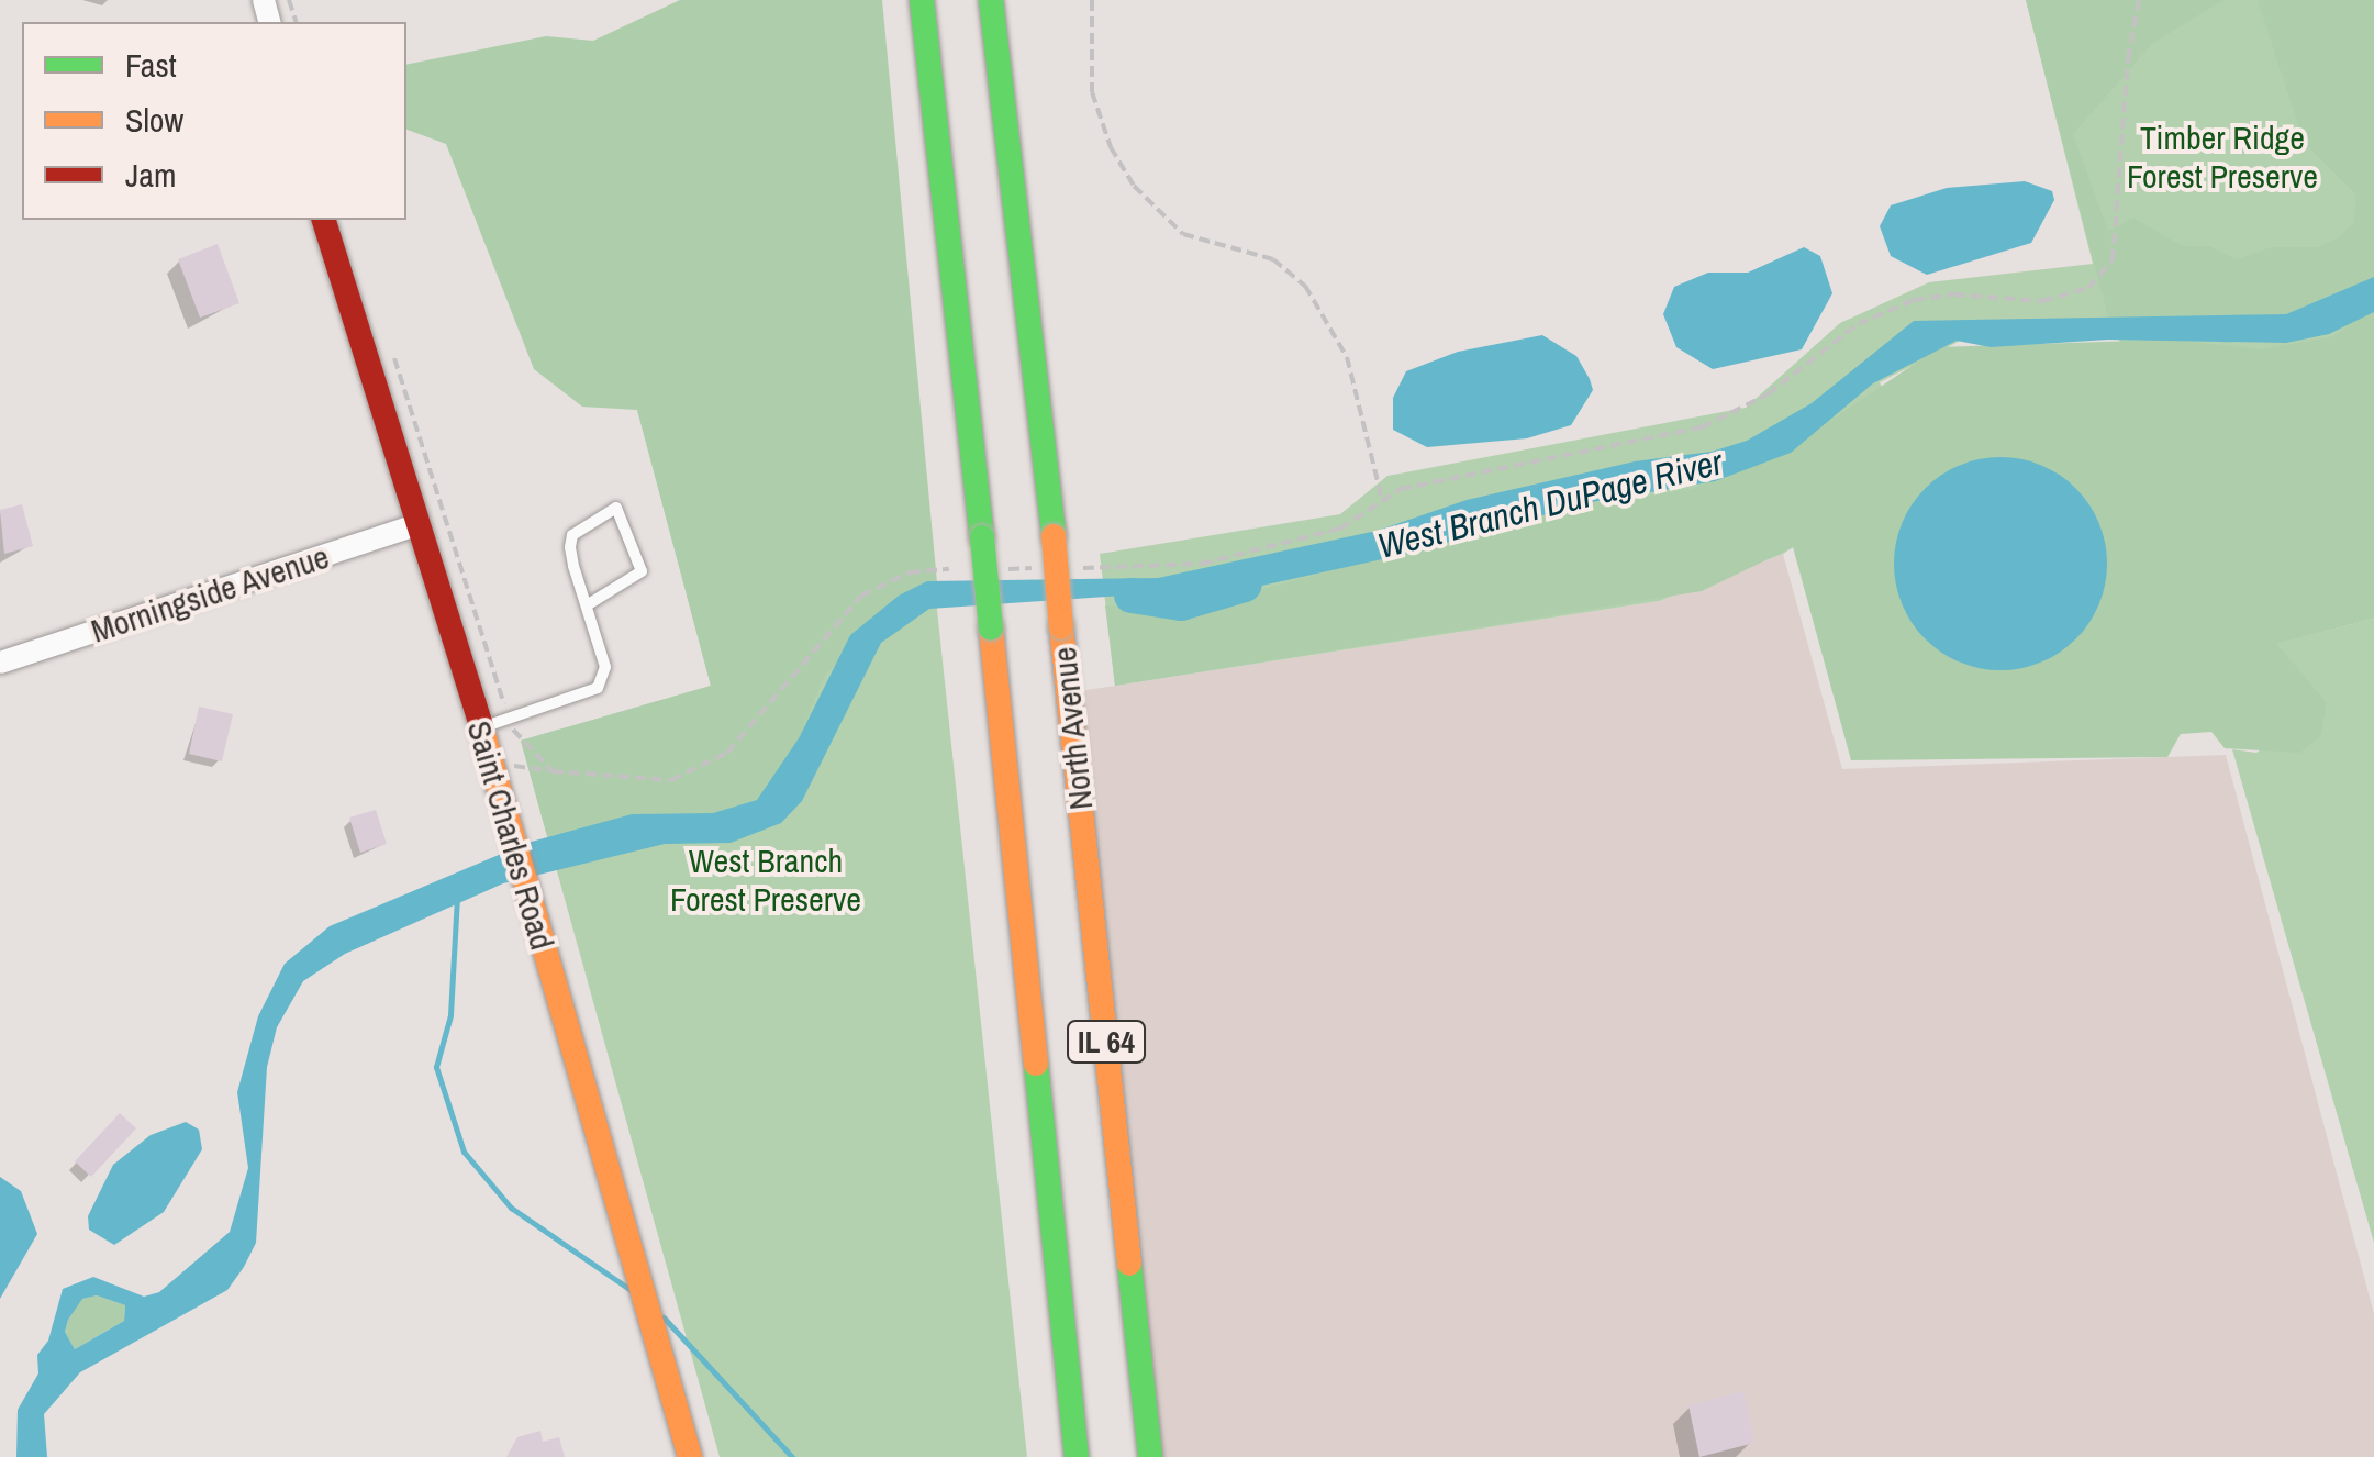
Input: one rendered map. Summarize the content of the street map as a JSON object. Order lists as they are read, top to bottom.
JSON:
{
  "streets": {
    "main road": ["North Avenue", "Saint Charles Road", "IL 64"],
    "street": ["Morningside Avenue"]
  },
  "crossings": [
    ["Morningside Avenue", "Saint Charles Road"]
  ],
  "water": ["West Branch DuPage River"],
  "parks": ["Timber Ridge Forest Preserve", "West Branch Forest Preserve"],
  "legend": ["Fast", "Slow", "Jam"]
}
